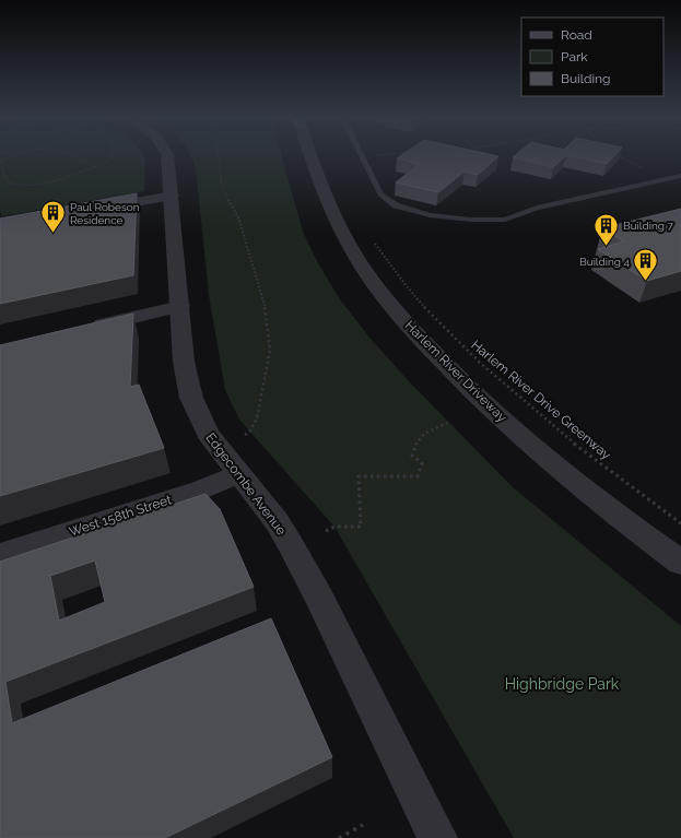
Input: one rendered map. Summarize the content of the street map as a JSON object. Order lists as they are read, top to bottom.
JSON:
{
  "streets": {
    "street": ["Harlem River Driveway", "Edgecombe Avenue", "West 158th Street"],
    "path": ["Harlem River Drive Greenway"]
  },
  "crossings": [
    ["Edgecombe Avenue", "West 158th Street"]
  ],
  "parks": ["Highbridge Park"],
  "places": {
    "building": ["Paul Robeson Residence", "Building 7", "Building 4"]
  },
  "legend": ["Road", "Park", "Building"]
}
